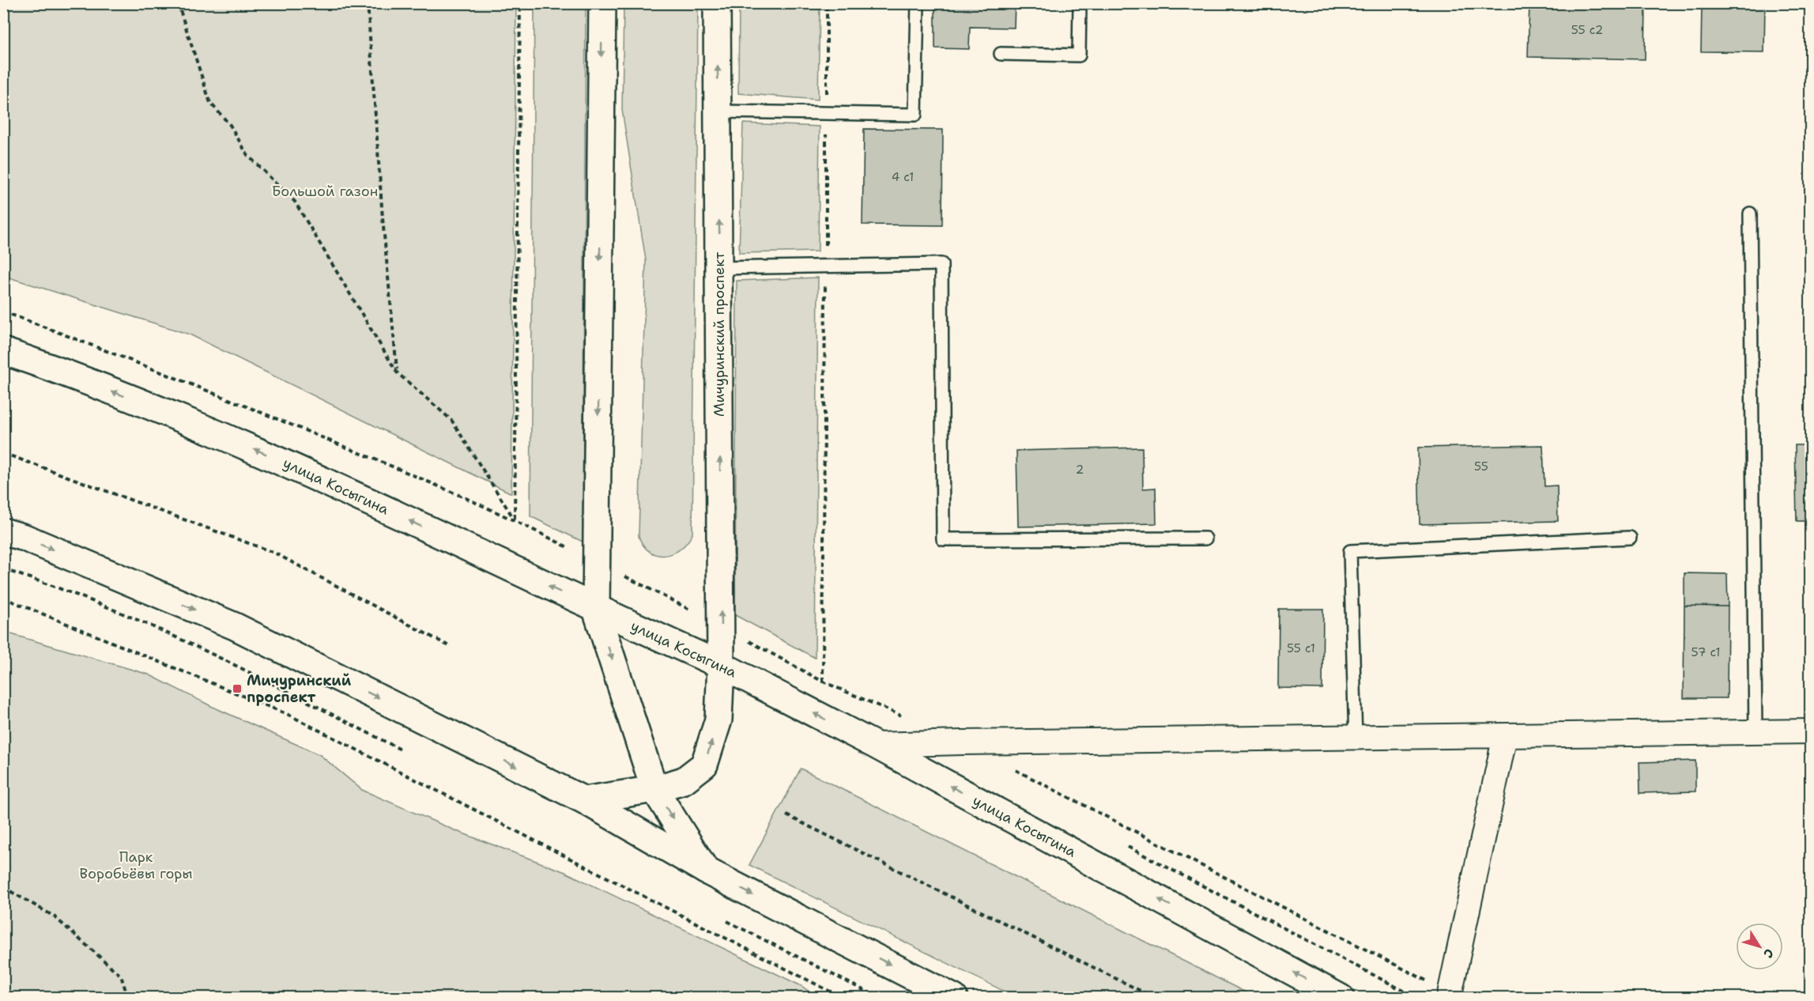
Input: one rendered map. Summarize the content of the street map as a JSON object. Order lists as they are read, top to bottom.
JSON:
{
  "streets": {
    "main road": ["Мичуринский проспект", "улица Косыгина"]
  },
  "crossings": [
    ["Мичуринский проспект", "улица Косыгина"]
  ],
  "parks": ["Большой газон", "Парк Воробьёвы горы"],
  "places": {
    "transit": ["Мичуринский проспект"]
  },
  "house_numbers": [
    "55 с2",
    "4 с1",
    "55",
    "2",
    "55 с1",
    "57 с1"
  ],
  "north": "bottom right"
}
